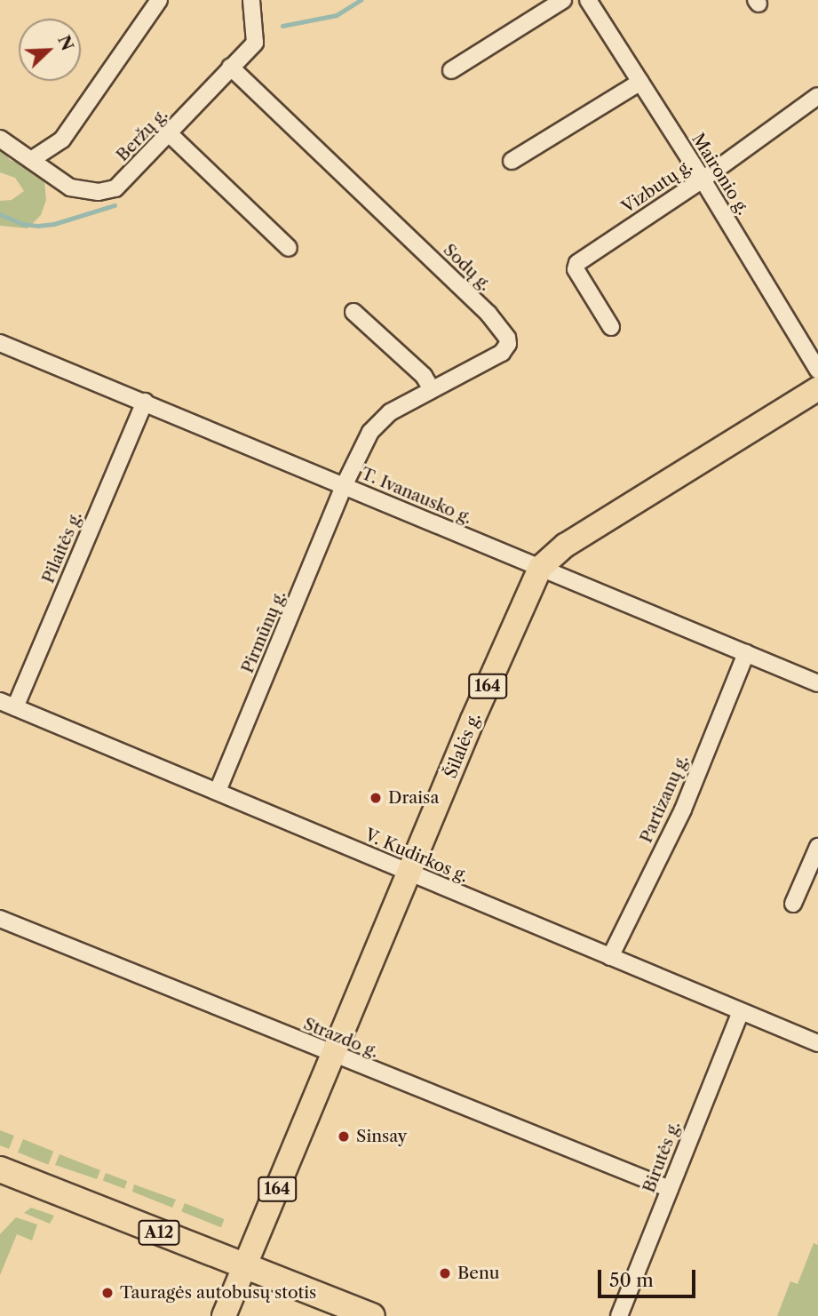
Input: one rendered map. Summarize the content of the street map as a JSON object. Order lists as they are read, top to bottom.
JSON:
{
  "streets": {
    "highway": ["A12"],
    "main road": ["164", "Šilalės g."],
    "street": [
      "Beržų g.",
      "Maironio g.",
      "Vizbutų g.",
      "Sodų g.",
      "T. Ivanausko g.",
      "Pilaitės g.",
      "Pirmūnų g.",
      "Partizanų g.",
      "V. Kudirkos g.",
      "Strazdo g.",
      "Birutės g."
    ]
  },
  "crossings": [
    ["Beržų g.", "Sodų g."],
    ["Maironio g.", "Vizbutų g."],
    ["Sodų g.", "T. Ivanausko g."],
    ["Sodų g.", "Pirmūnų g."],
    ["T. Ivanausko g.", "Pilaitės g."],
    ["T. Ivanausko g.", "Pirmūnų g."],
    ["T. Ivanausko g.", "Šilalės g."],
    ["T. Ivanausko g.", "Partizanų g."],
    ["Pilaitės g.", "V. Kudirkos g."],
    ["Pirmūnų g.", "V. Kudirkos g."],
    ["Šilalės g.", "V. Kudirkos g."],
    ["Šilalės g.", "Strazdo g."],
    ["Šilalės g.", "A12"],
    ["Partizanų g.", "V. Kudirkos g."],
    ["V. Kudirkos g.", "Birutės g."],
    ["Strazdo g.", "Birutės g."]
  ],
  "places": [
    "Draisa",
    "Sinsay",
    "Benu",
    "Tauragės autobusų stotis"
  ],
  "scale_bar": "50 m",
  "north": "top right"
}
